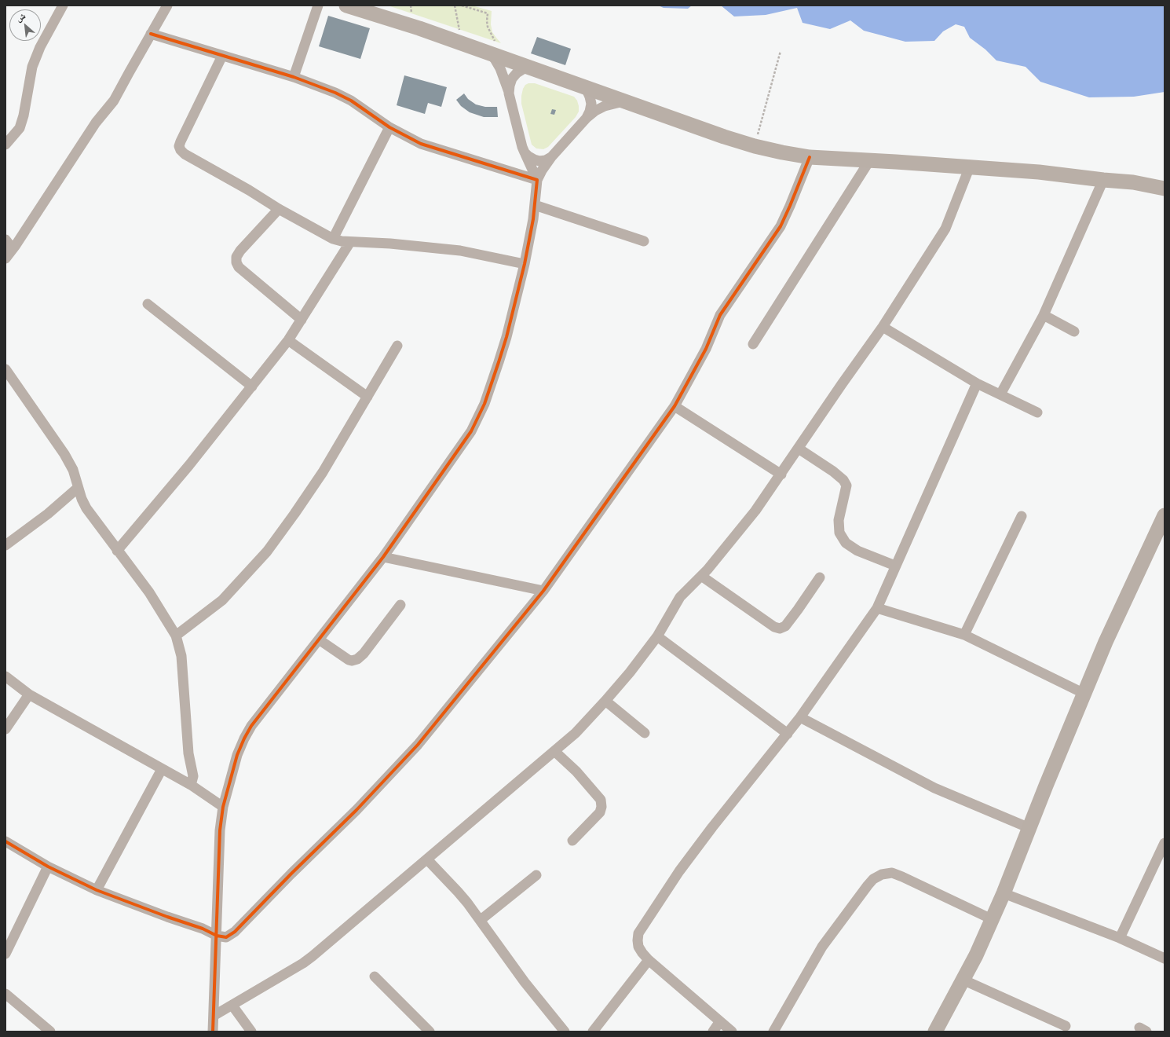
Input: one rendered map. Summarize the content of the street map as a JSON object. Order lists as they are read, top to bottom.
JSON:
{
  "north": "top left"
}
